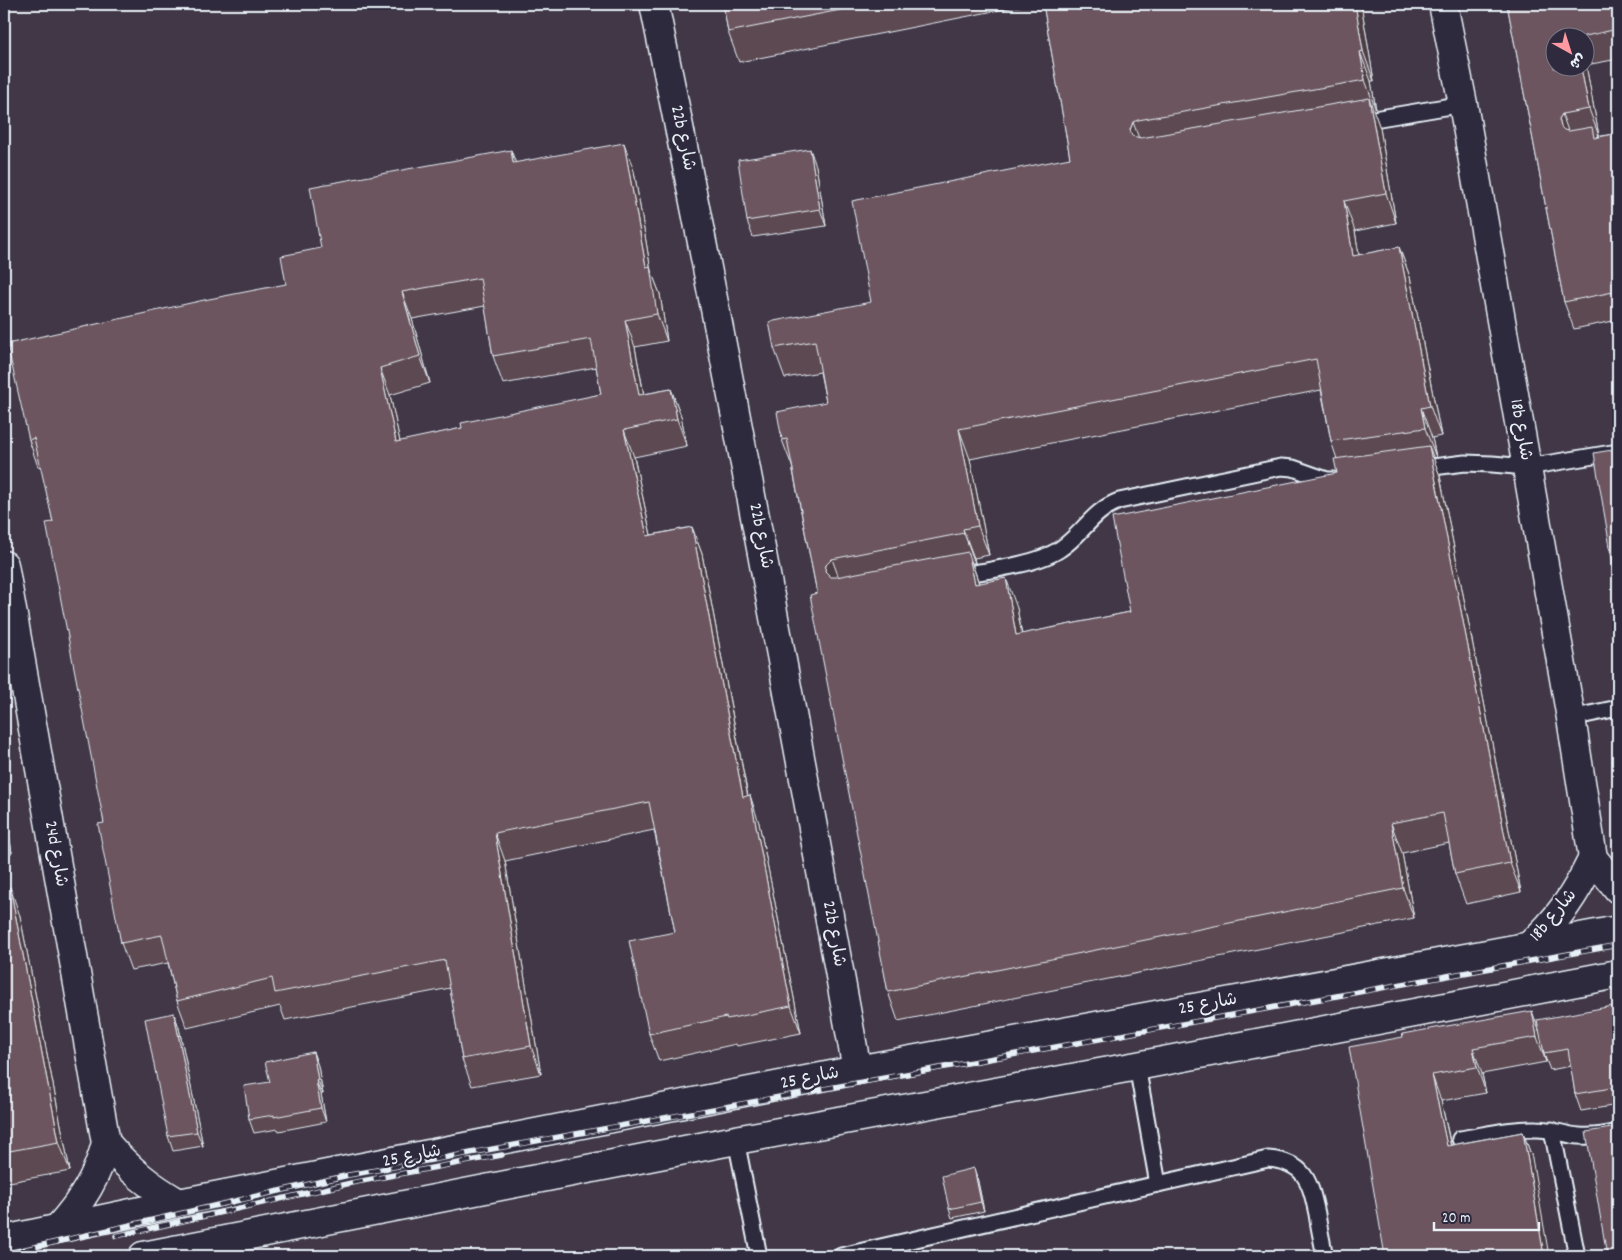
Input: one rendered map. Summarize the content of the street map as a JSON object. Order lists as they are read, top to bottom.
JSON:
{
  "streets": {
    "street": [
      "22b شارع",
      "18b شارع",
      "24d شارع",
      "شارع 25"
    ]
  },
  "crossings": [
    ["22b شارع", "شارع 25"],
    ["18b شارع", "شارع 25"],
    ["24d شارع", "شارع 25"]
  ],
  "scale_bar": "20 m",
  "north": "bottom right"
}
